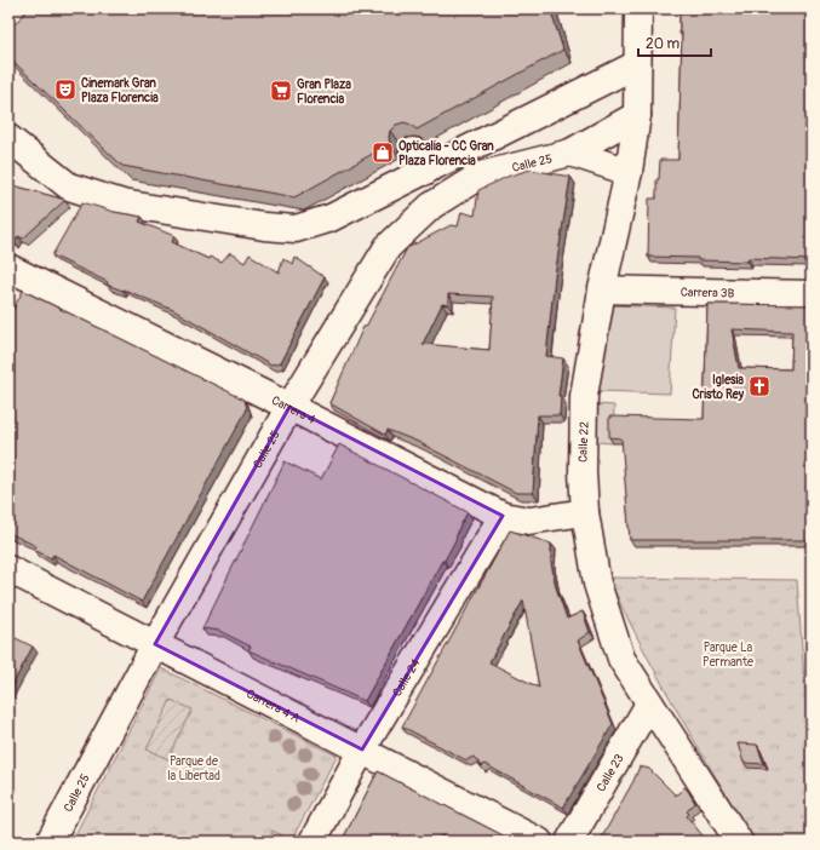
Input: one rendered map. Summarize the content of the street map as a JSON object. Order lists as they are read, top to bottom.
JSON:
{
  "streets": {
    "street": [
      "Calle 25",
      "Carrera 3B",
      "Carrera 4",
      "Calle 22",
      "Calle 24",
      "Carrera 4 A",
      "Calle 23"
    ]
  },
  "crossings": [
    ["Calle 25", "Carrera 4"],
    ["Calle 25", "Calle 22"],
    ["Calle 25", "Carrera 4 A"],
    ["Carrera 3B", "Calle 22"],
    ["Carrera 4", "Calle 22"],
    ["Carrera 4", "Calle 24"],
    ["Calle 22", "Calle 23"],
    ["Calle 24", "Carrera 4 A"]
  ],
  "parks": ["Parque La Permante", "Parque de la Libertad"],
  "places": {
    "theatre": ["Cinemark Gran Plaza Florencia"],
    "supermarket": ["Gran Plaza Florencia"],
    "shop": ["Opticalia - CC Gran Plaza Florencia"],
    "church": ["Iglesia Cristo Rey"]
  },
  "scale_bar": "20 m"
}
